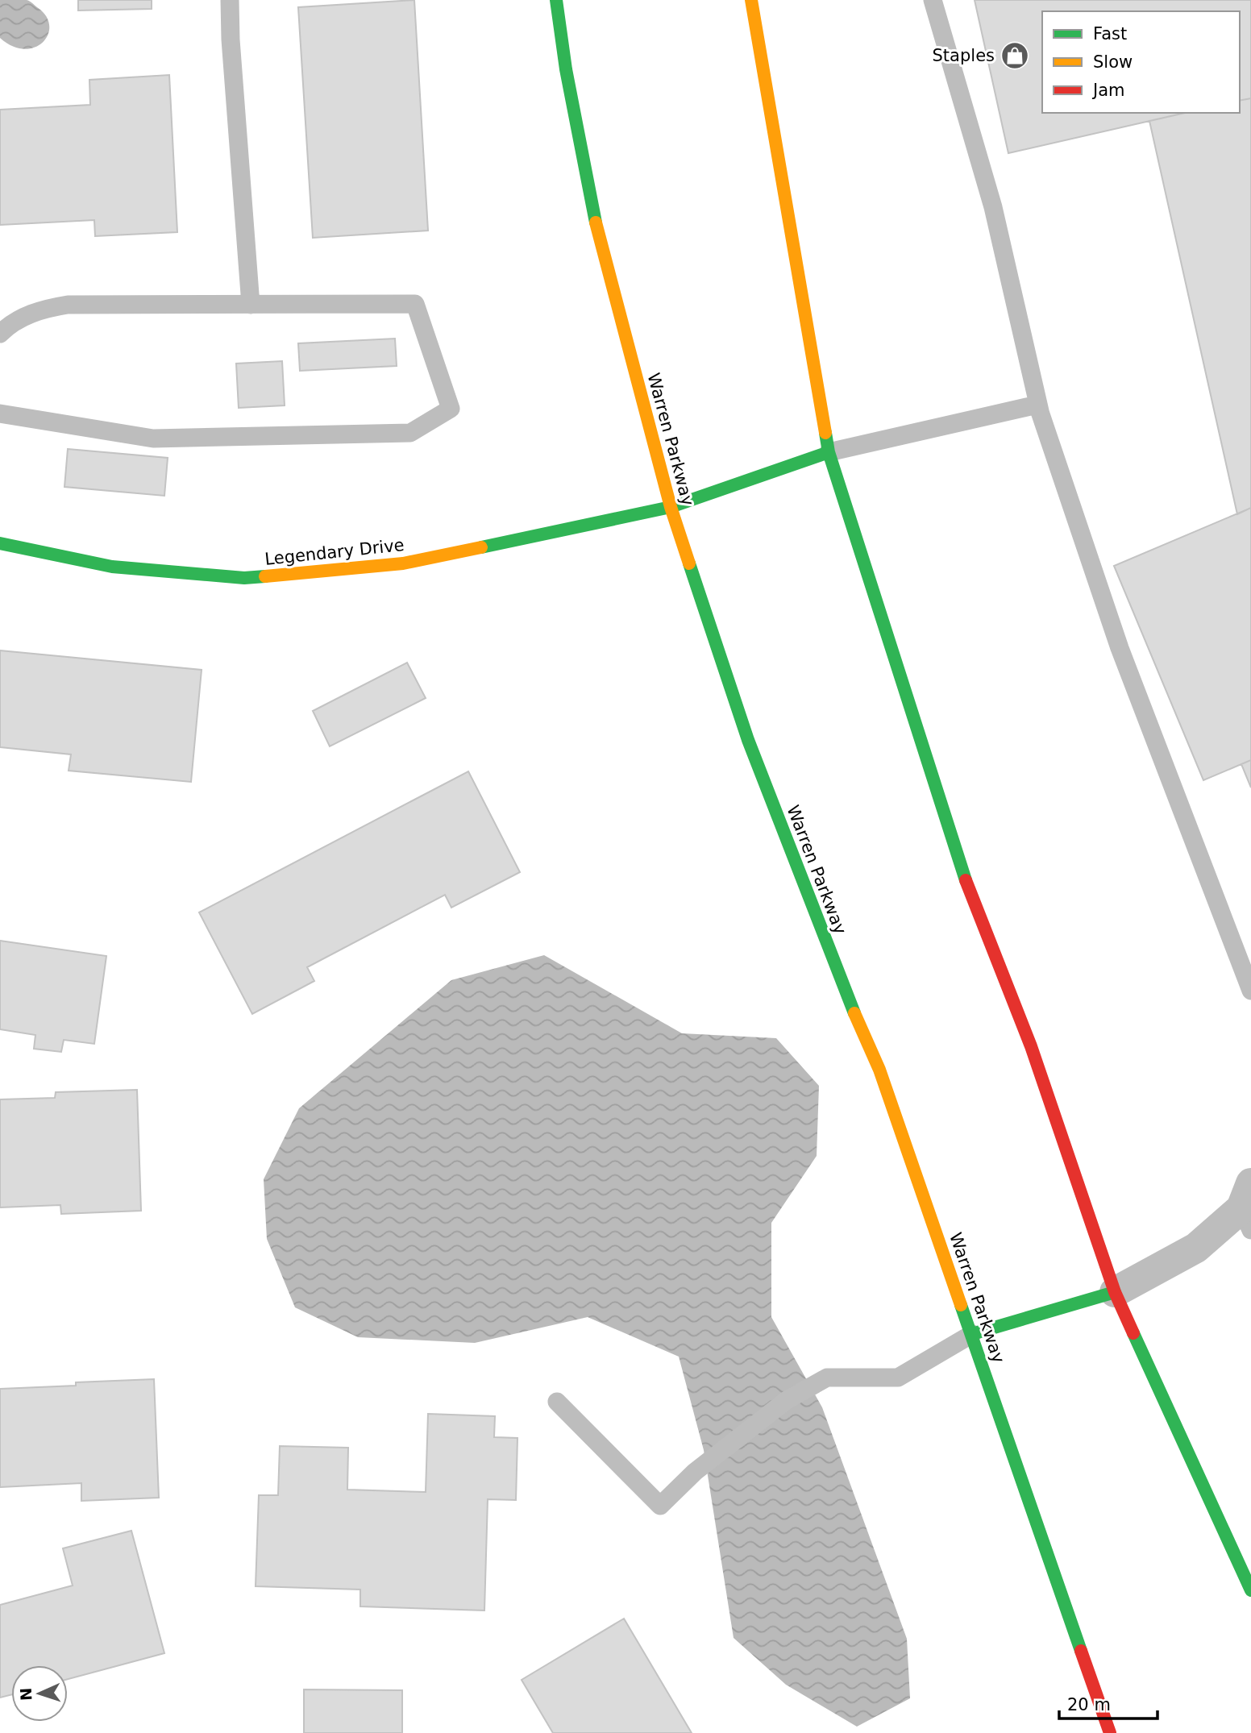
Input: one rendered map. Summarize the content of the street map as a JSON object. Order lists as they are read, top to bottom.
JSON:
{
  "streets": {
    "main road": ["Warren Parkway", "Legendary Drive"]
  },
  "crossings": [
    ["Warren Parkway", "Legendary Drive"]
  ],
  "places": {
    "shop": ["Staples"]
  },
  "legend": ["Fast", "Slow", "Jam"],
  "scale_bar": "20 m",
  "north": "left"
}
